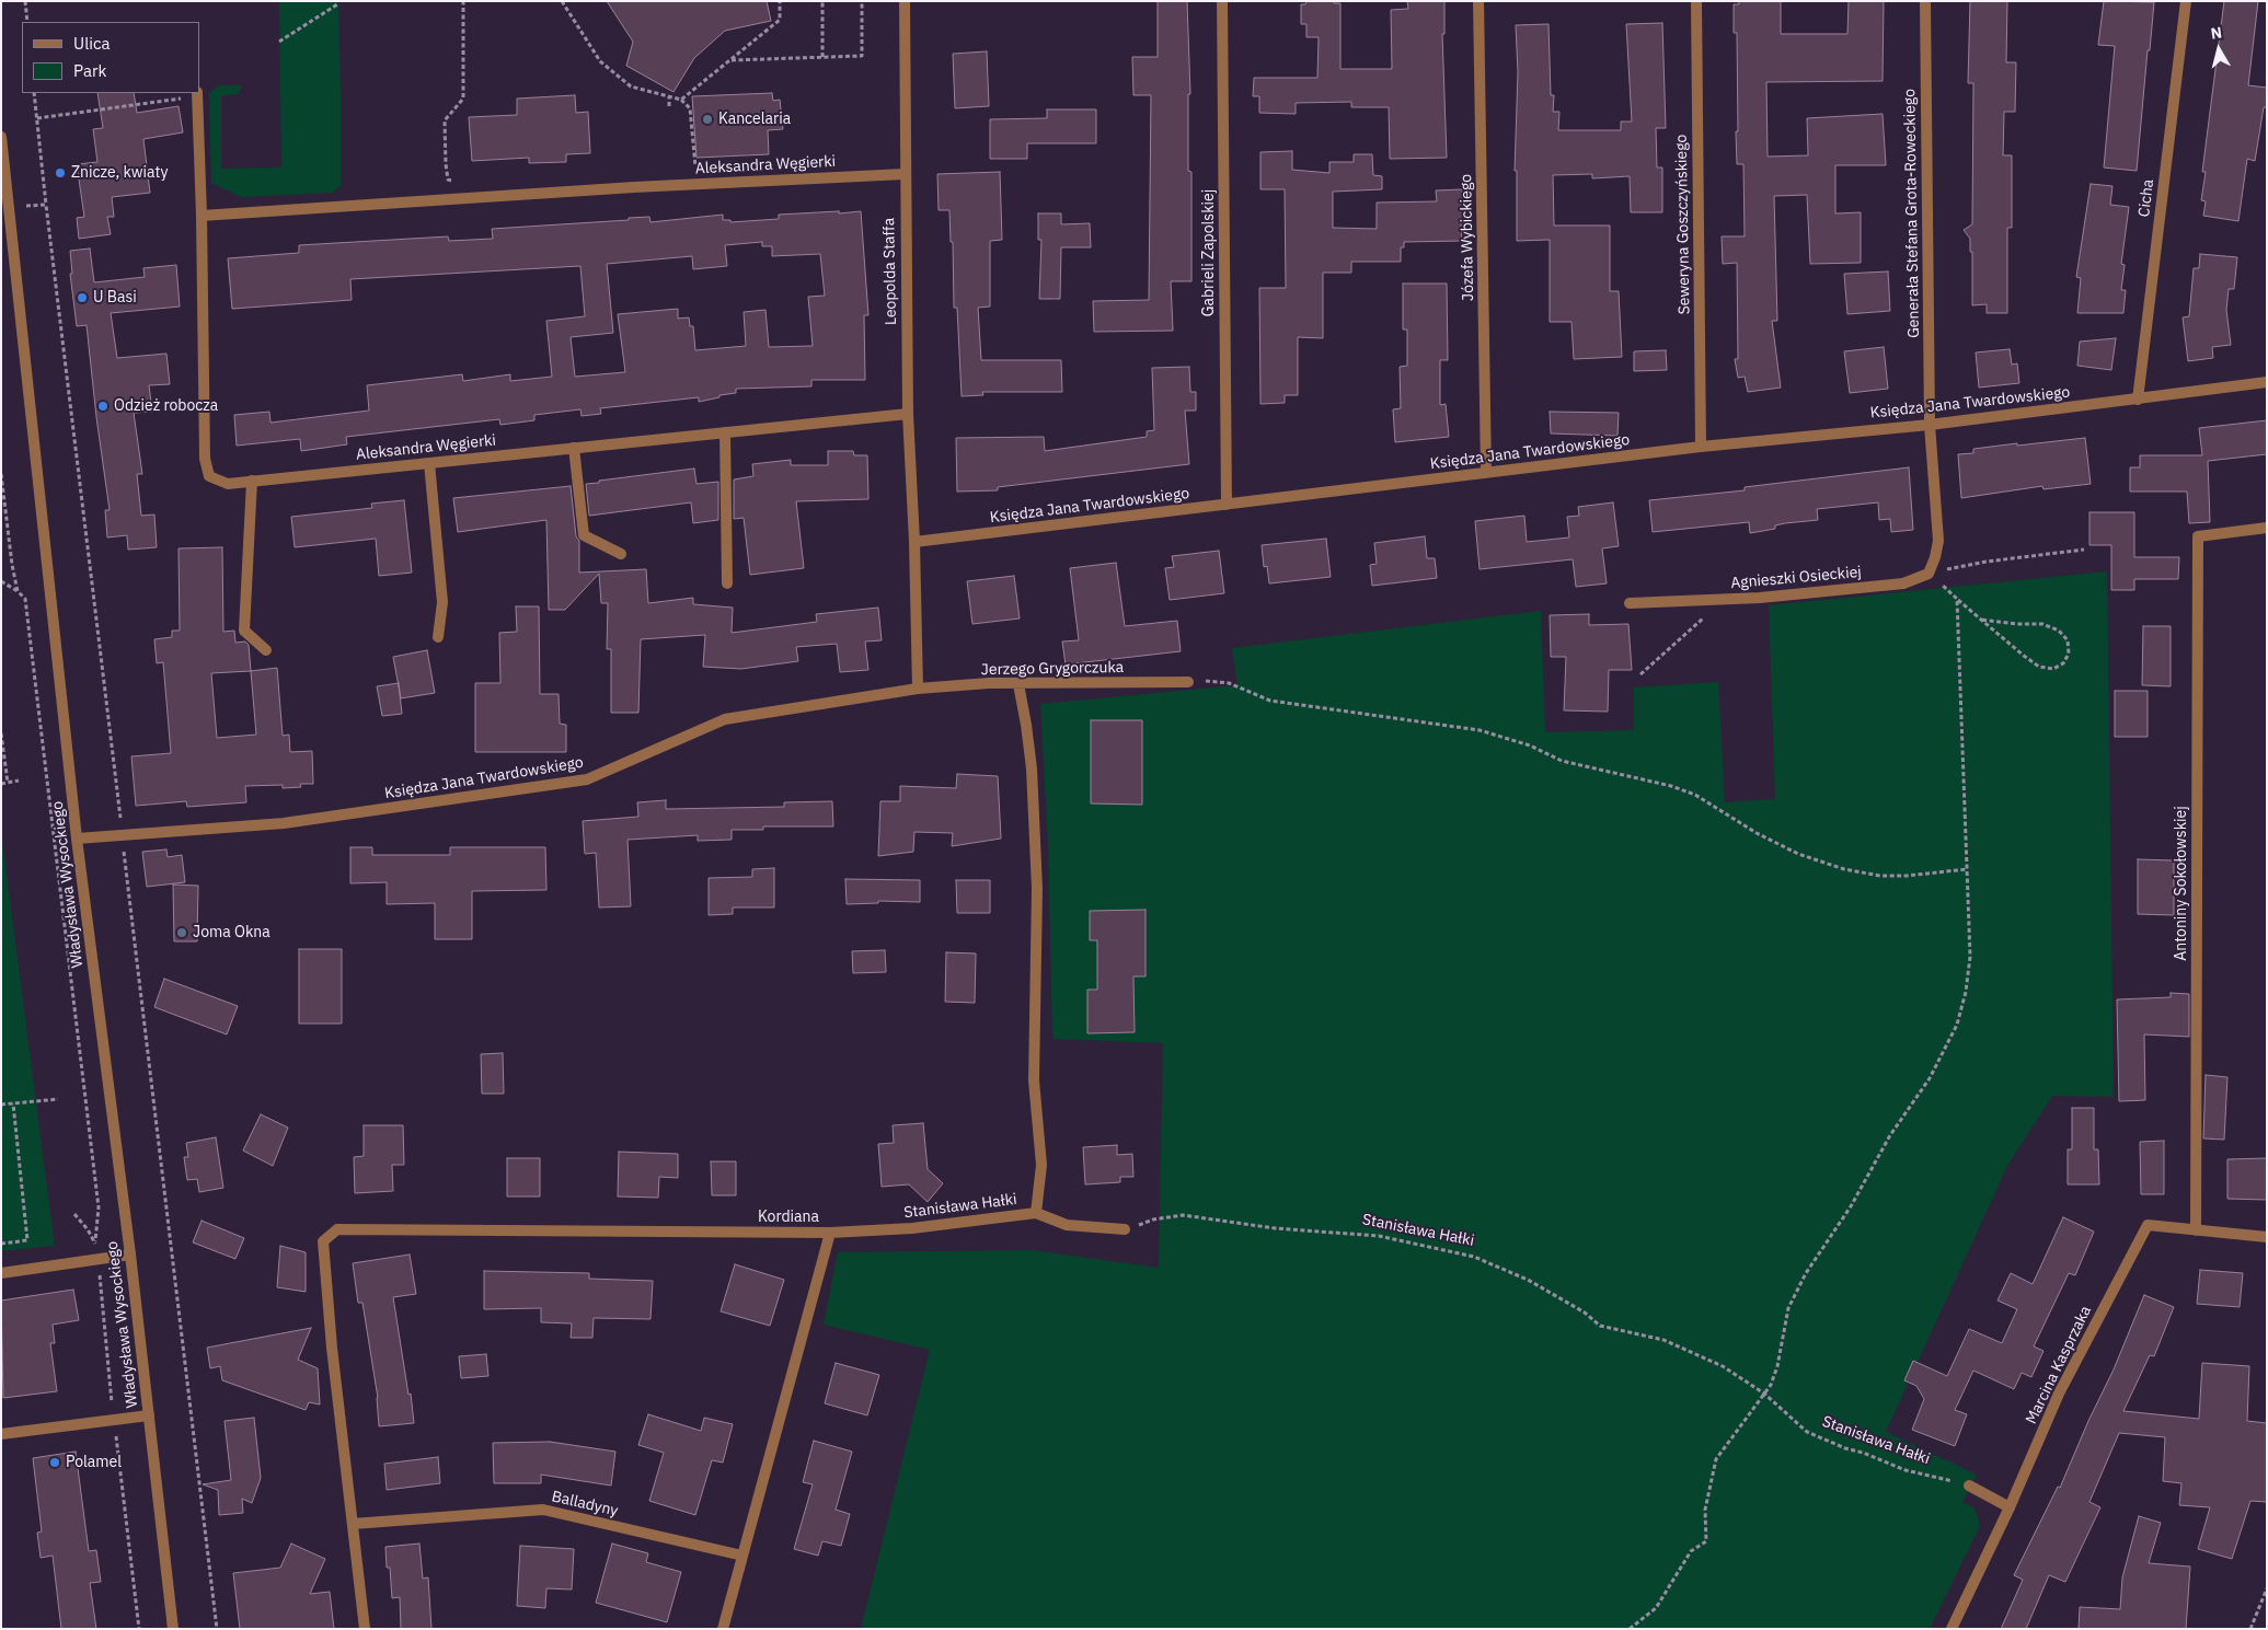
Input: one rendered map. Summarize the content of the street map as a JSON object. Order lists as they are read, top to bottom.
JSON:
{
  "streets": {
    "street": [
      "Aleksandra Węgierki",
      "Cicha",
      "Generała Stefana Grota-Roweckiego",
      "Seweryna Goszczyńskiego",
      "Józefa Wybickiego",
      "Gabrieli Zapolskiej",
      "Leopolda Staffa",
      "Księdza Jana Twardowskiego",
      "Agnieszki Osieckiej",
      "Jerzego Grygorczuka",
      "Antoniny Sokołowskiej",
      "Władysława Wysockiego",
      "Stanisława Hałki",
      "Kordiana",
      "Marcina Kasprzaka",
      "Balladyny"
    ]
  },
  "crossings": [
    ["Aleksandra Węgierki", "Leopolda Staffa"],
    ["Cicha", "Księdza Jana Twardowskiego"],
    ["Generała Stefana Grota-Roweckiego", "Księdza Jana Twardowskiego"],
    ["Generała Stefana Grota-Roweckiego", "Agnieszki Osieckiej"],
    ["Seweryna Goszczyńskiego", "Księdza Jana Twardowskiego"],
    ["Józefa Wybickiego", "Księdza Jana Twardowskiego"],
    ["Gabrieli Zapolskiej", "Księdza Jana Twardowskiego"],
    ["Leopolda Staffa", "Księdza Jana Twardowskiego"],
    ["Księdza Jana Twardowskiego", "Jerzego Grygorczuka"],
    ["Księdza Jana Twardowskiego", "Władysława Wysockiego"],
    ["Antoniny Sokołowskiej", "Marcina Kasprzaka"],
    ["Stanisława Hałki", "Kordiana"],
    ["Kordiana", "Balladyny"]
  ],
  "places": [
    "Kancelaria",
    "Znicze, kwiaty",
    "U Basi",
    "Odzież robocza",
    "Joma Okna",
    "Polamel"
  ],
  "legend": ["Ulica", "Park"],
  "north": "top"
}
